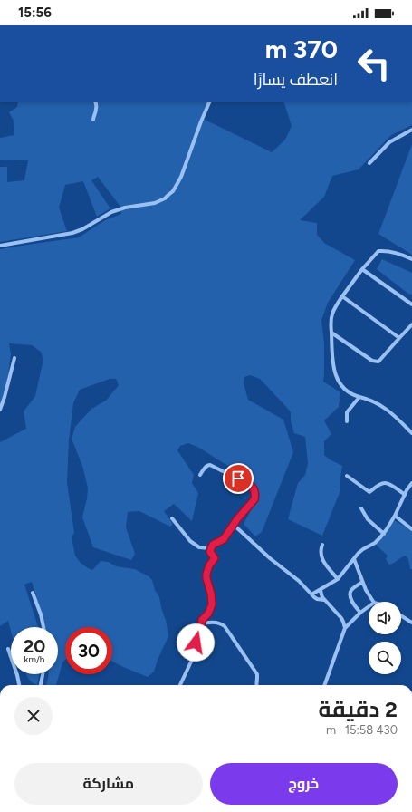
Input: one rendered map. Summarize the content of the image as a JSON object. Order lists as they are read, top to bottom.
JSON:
{
  "page": {
    "status": "15:56",
    "turn": ["370 m", "انعطف يسارًا"],
    "speed": "20 km/h",
    "limit": "30",
    "heading": ["2 دقيقة", "430 m · 15:58"],
    "buttons": ["خروج", "مشاركة"]
  }
}
